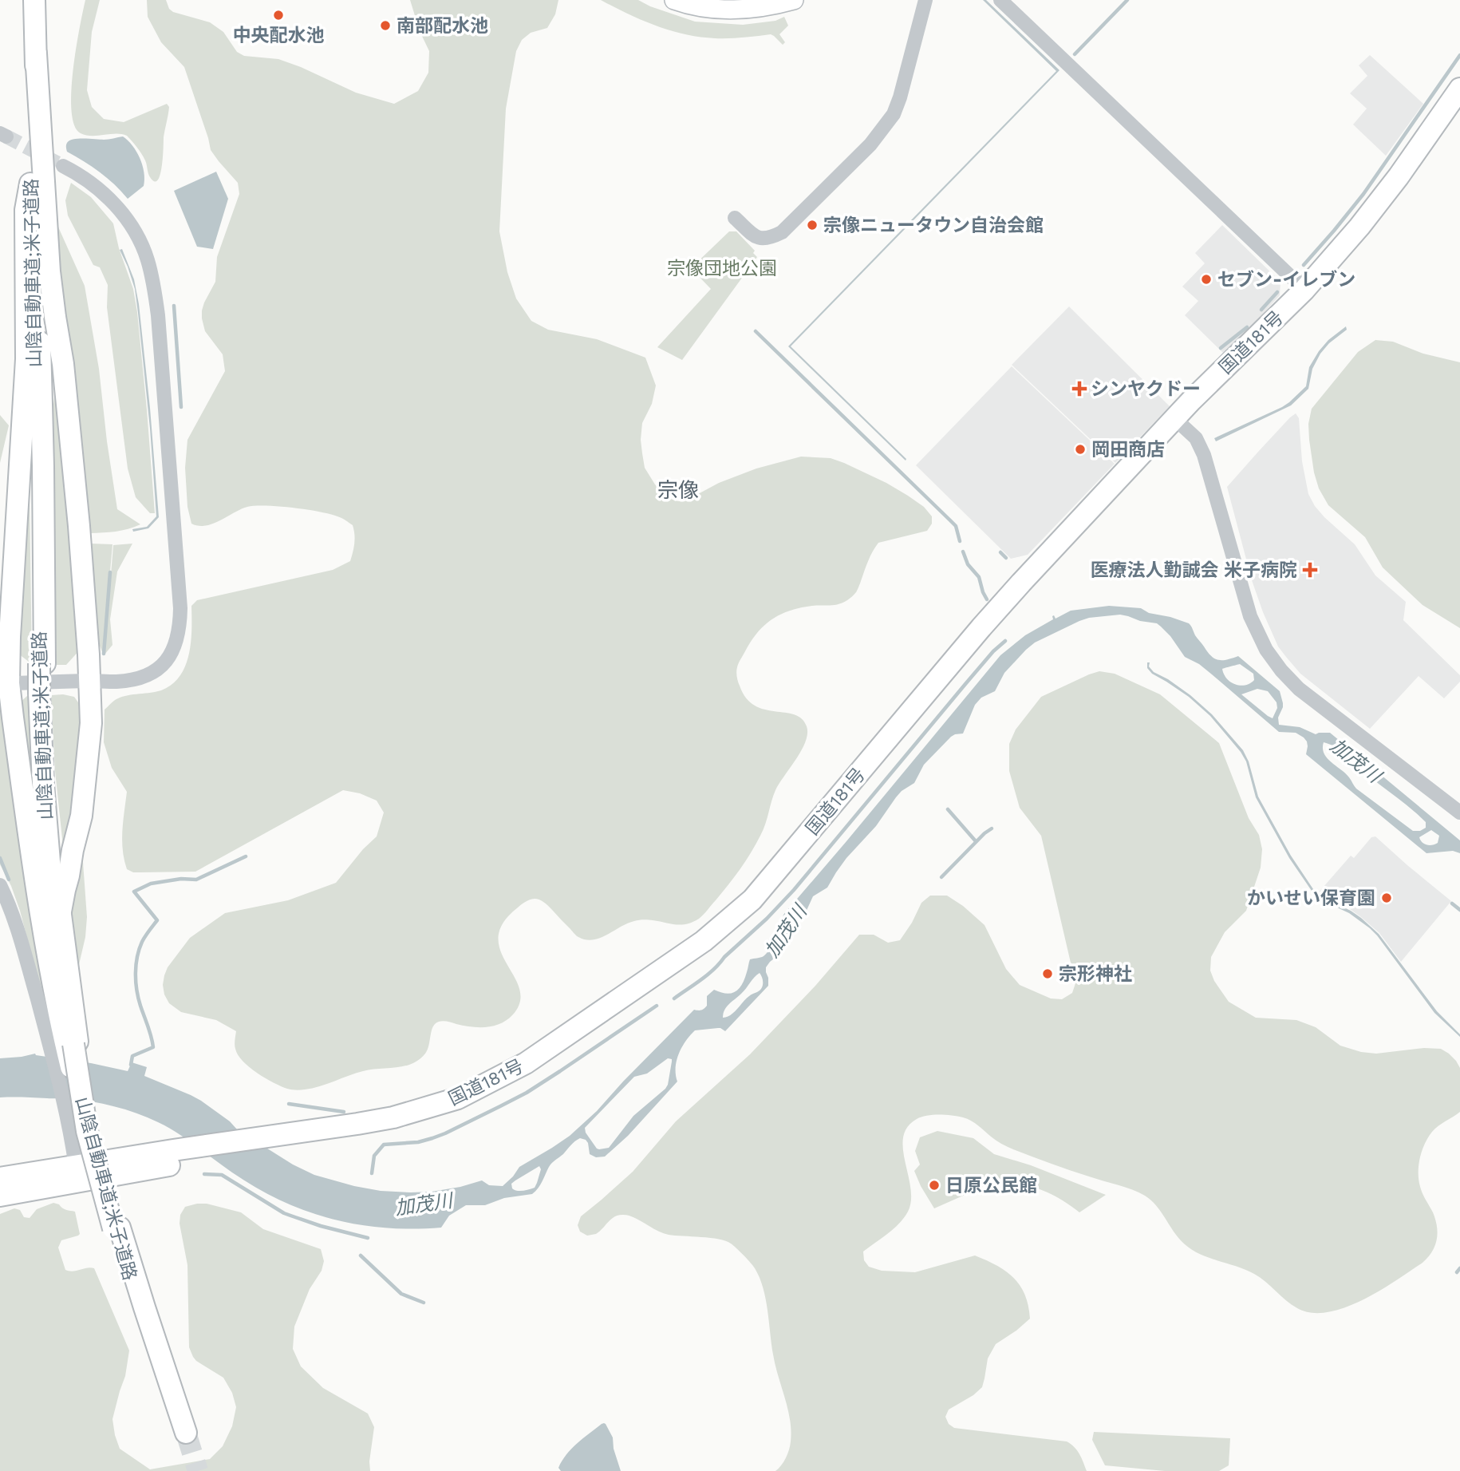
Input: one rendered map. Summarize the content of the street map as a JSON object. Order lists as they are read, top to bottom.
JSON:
{
  "streets": {
    "highway": ["山陰自動車道;米子道路", "国道181号"]
  },
  "districts": ["宗像"],
  "water": ["加茂川"],
  "parks": ["宗像団地公園"],
  "places": {
    "other": [
      "中央配水池",
      "南部配水池",
      "宗像ニュータウン自治会館",
      "セブン-イレブン",
      "岡田商店",
      "かいせい保育園",
      "宗形神社",
      "日原公民館"
    ],
    "health": ["シンヤクドー", "医療法人勤誠会 米子病院"]
  }
}
